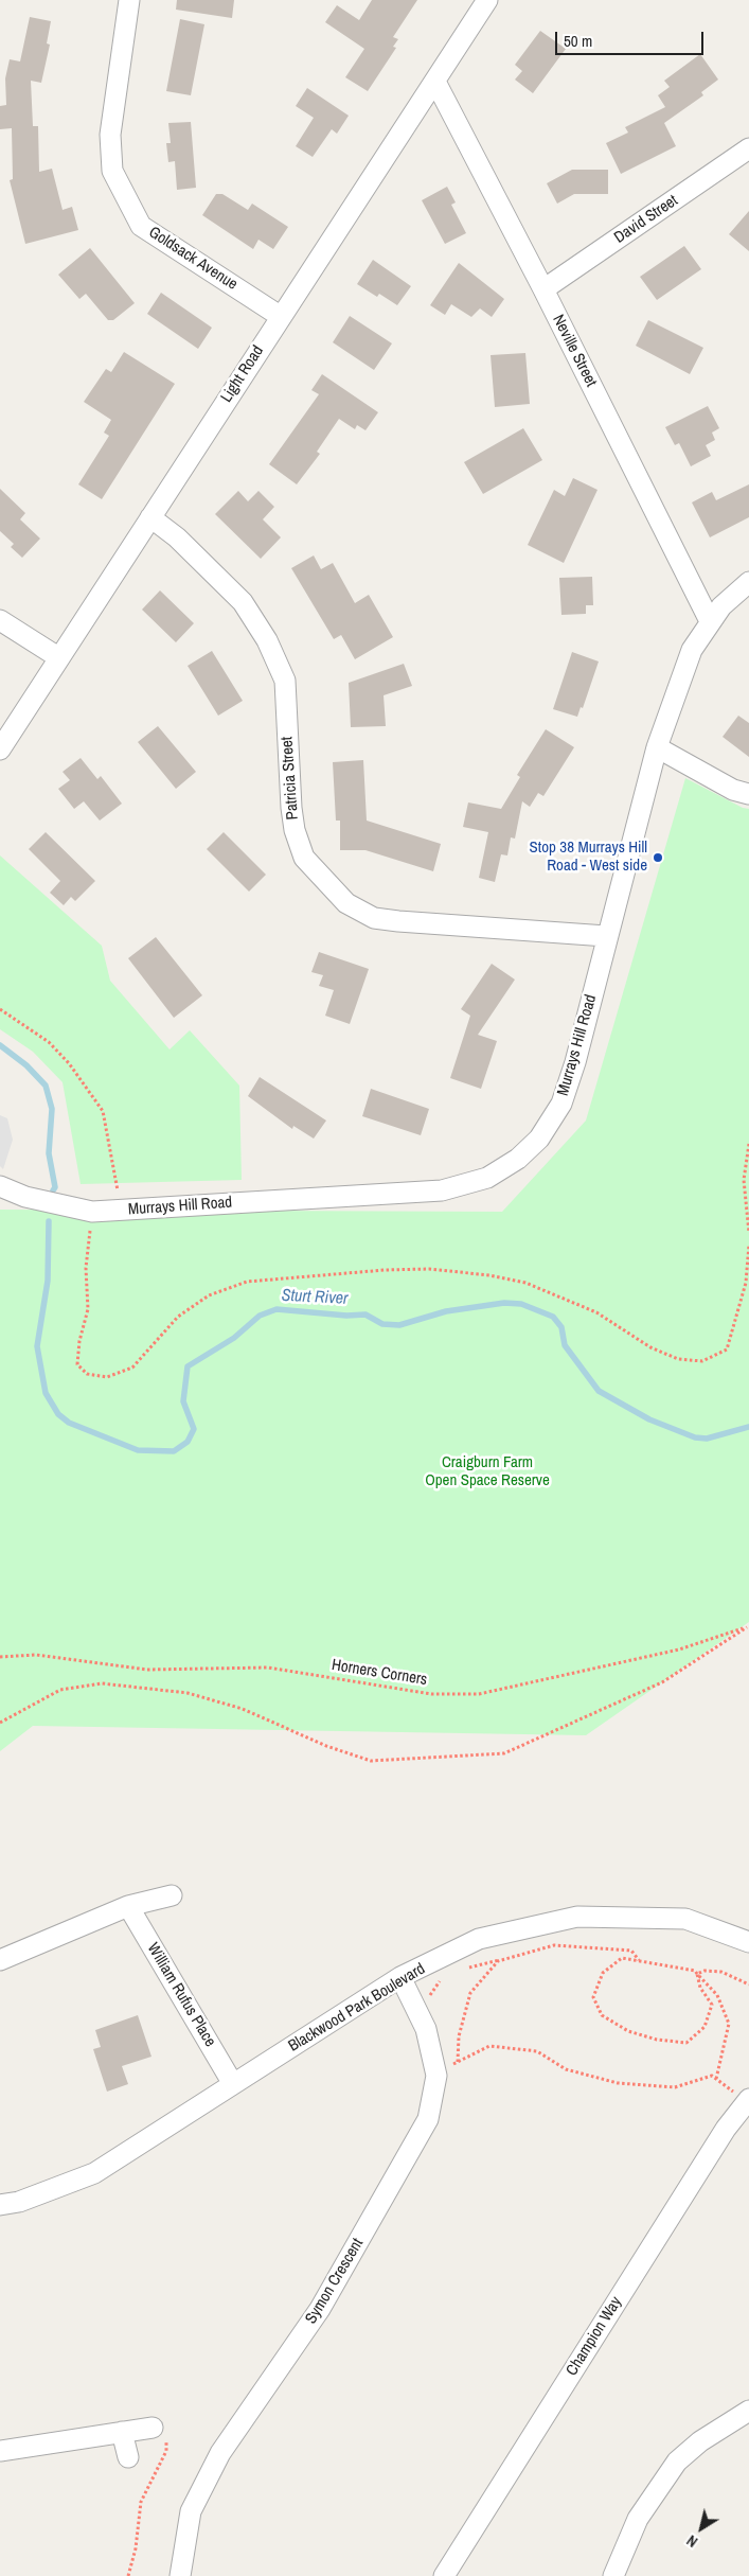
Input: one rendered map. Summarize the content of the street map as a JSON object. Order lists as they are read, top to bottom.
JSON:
{
  "streets": {
    "street": [
      "David Street",
      "Goldsack Avenue",
      "Neville Street",
      "Light Road",
      "Patricia Street",
      "Murrays Hill Road",
      "William Rufus Place",
      "Blackwood Park Boulevard",
      "Symon Crescent",
      "Champion Way"
    ],
    "path": ["Horners Corners"]
  },
  "crossings": [
    ["David Street", "Neville Street"],
    ["Goldsack Avenue", "Light Road"],
    ["Neville Street", "Light Road"],
    ["Neville Street", "Murrays Hill Road"],
    ["Light Road", "Patricia Street"],
    ["Patricia Street", "Murrays Hill Road"],
    ["William Rufus Place", "Blackwood Park Boulevard"],
    ["Blackwood Park Boulevard", "Symon Crescent"]
  ],
  "water": ["Sturt River"],
  "parks": ["Craigburn Farm Open Space Reserve"],
  "places": ["Stop 38 Murrays Hill Road - West side"],
  "scale_bar": "50 m",
  "north": "bottom left"
}
